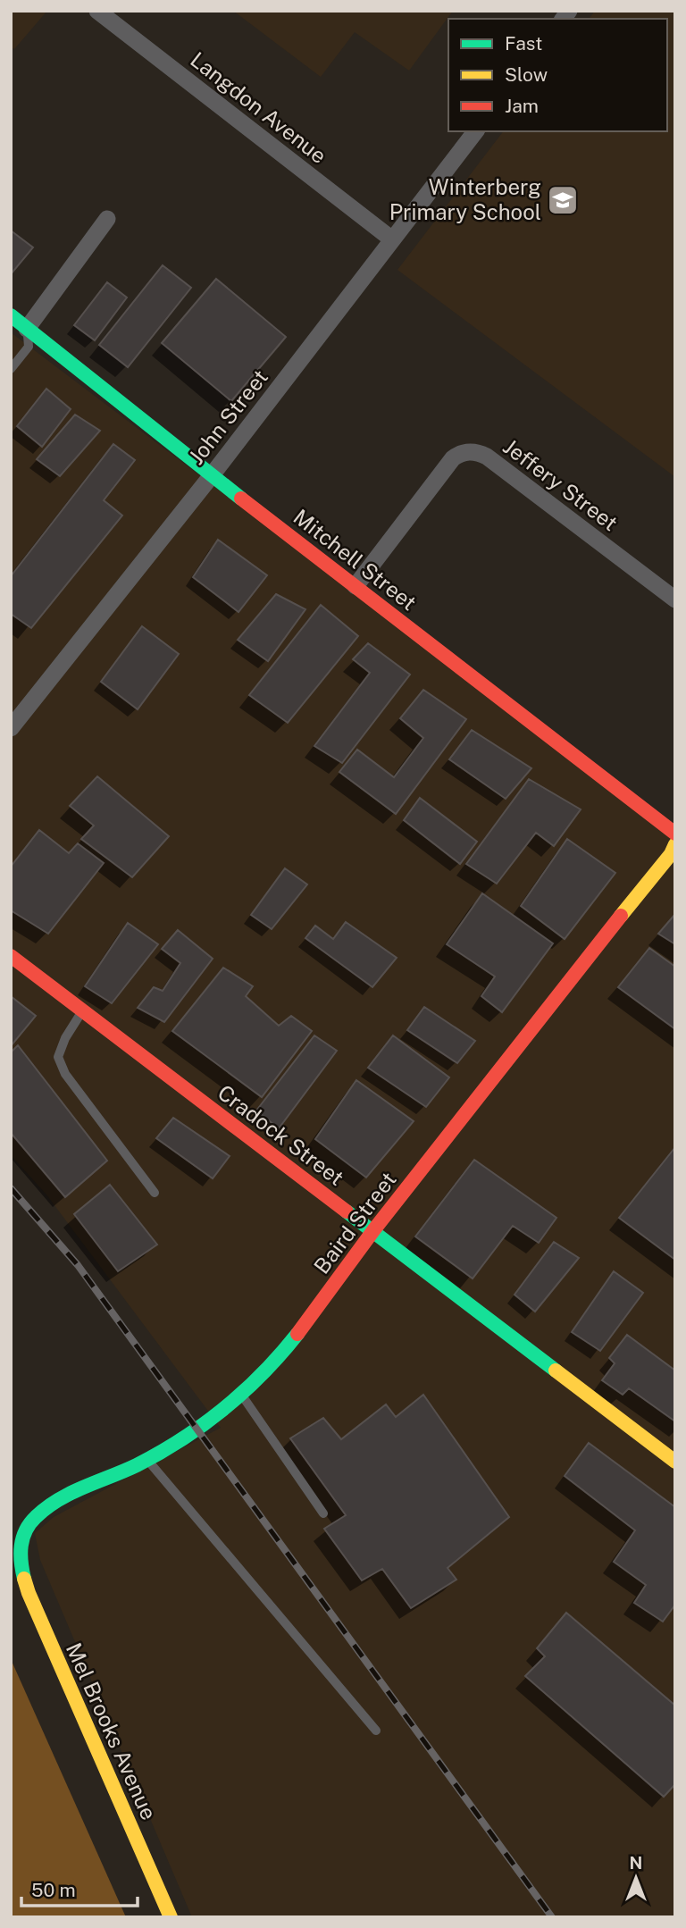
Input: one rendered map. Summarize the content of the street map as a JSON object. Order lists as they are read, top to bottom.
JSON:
{
  "streets": {
    "street": [
      "Langdon Avenue",
      "John Street",
      "Jeffery Street",
      "Mitchell Street",
      "Cradock Street",
      "Baird Street",
      "Mel Brooks Avenue"
    ]
  },
  "crossings": [
    ["Langdon Avenue", "John Street"],
    ["John Street", "Mitchell Street"],
    ["Jeffery Street", "Mitchell Street"],
    ["Cradock Street", "Baird Street"],
    ["Baird Street", "Mel Brooks Avenue"]
  ],
  "places": {
    "school or university": ["Winterberg Primary School"]
  },
  "legend": ["Fast", "Slow", "Jam"],
  "scale_bar": "50 m",
  "north": "top"
}
